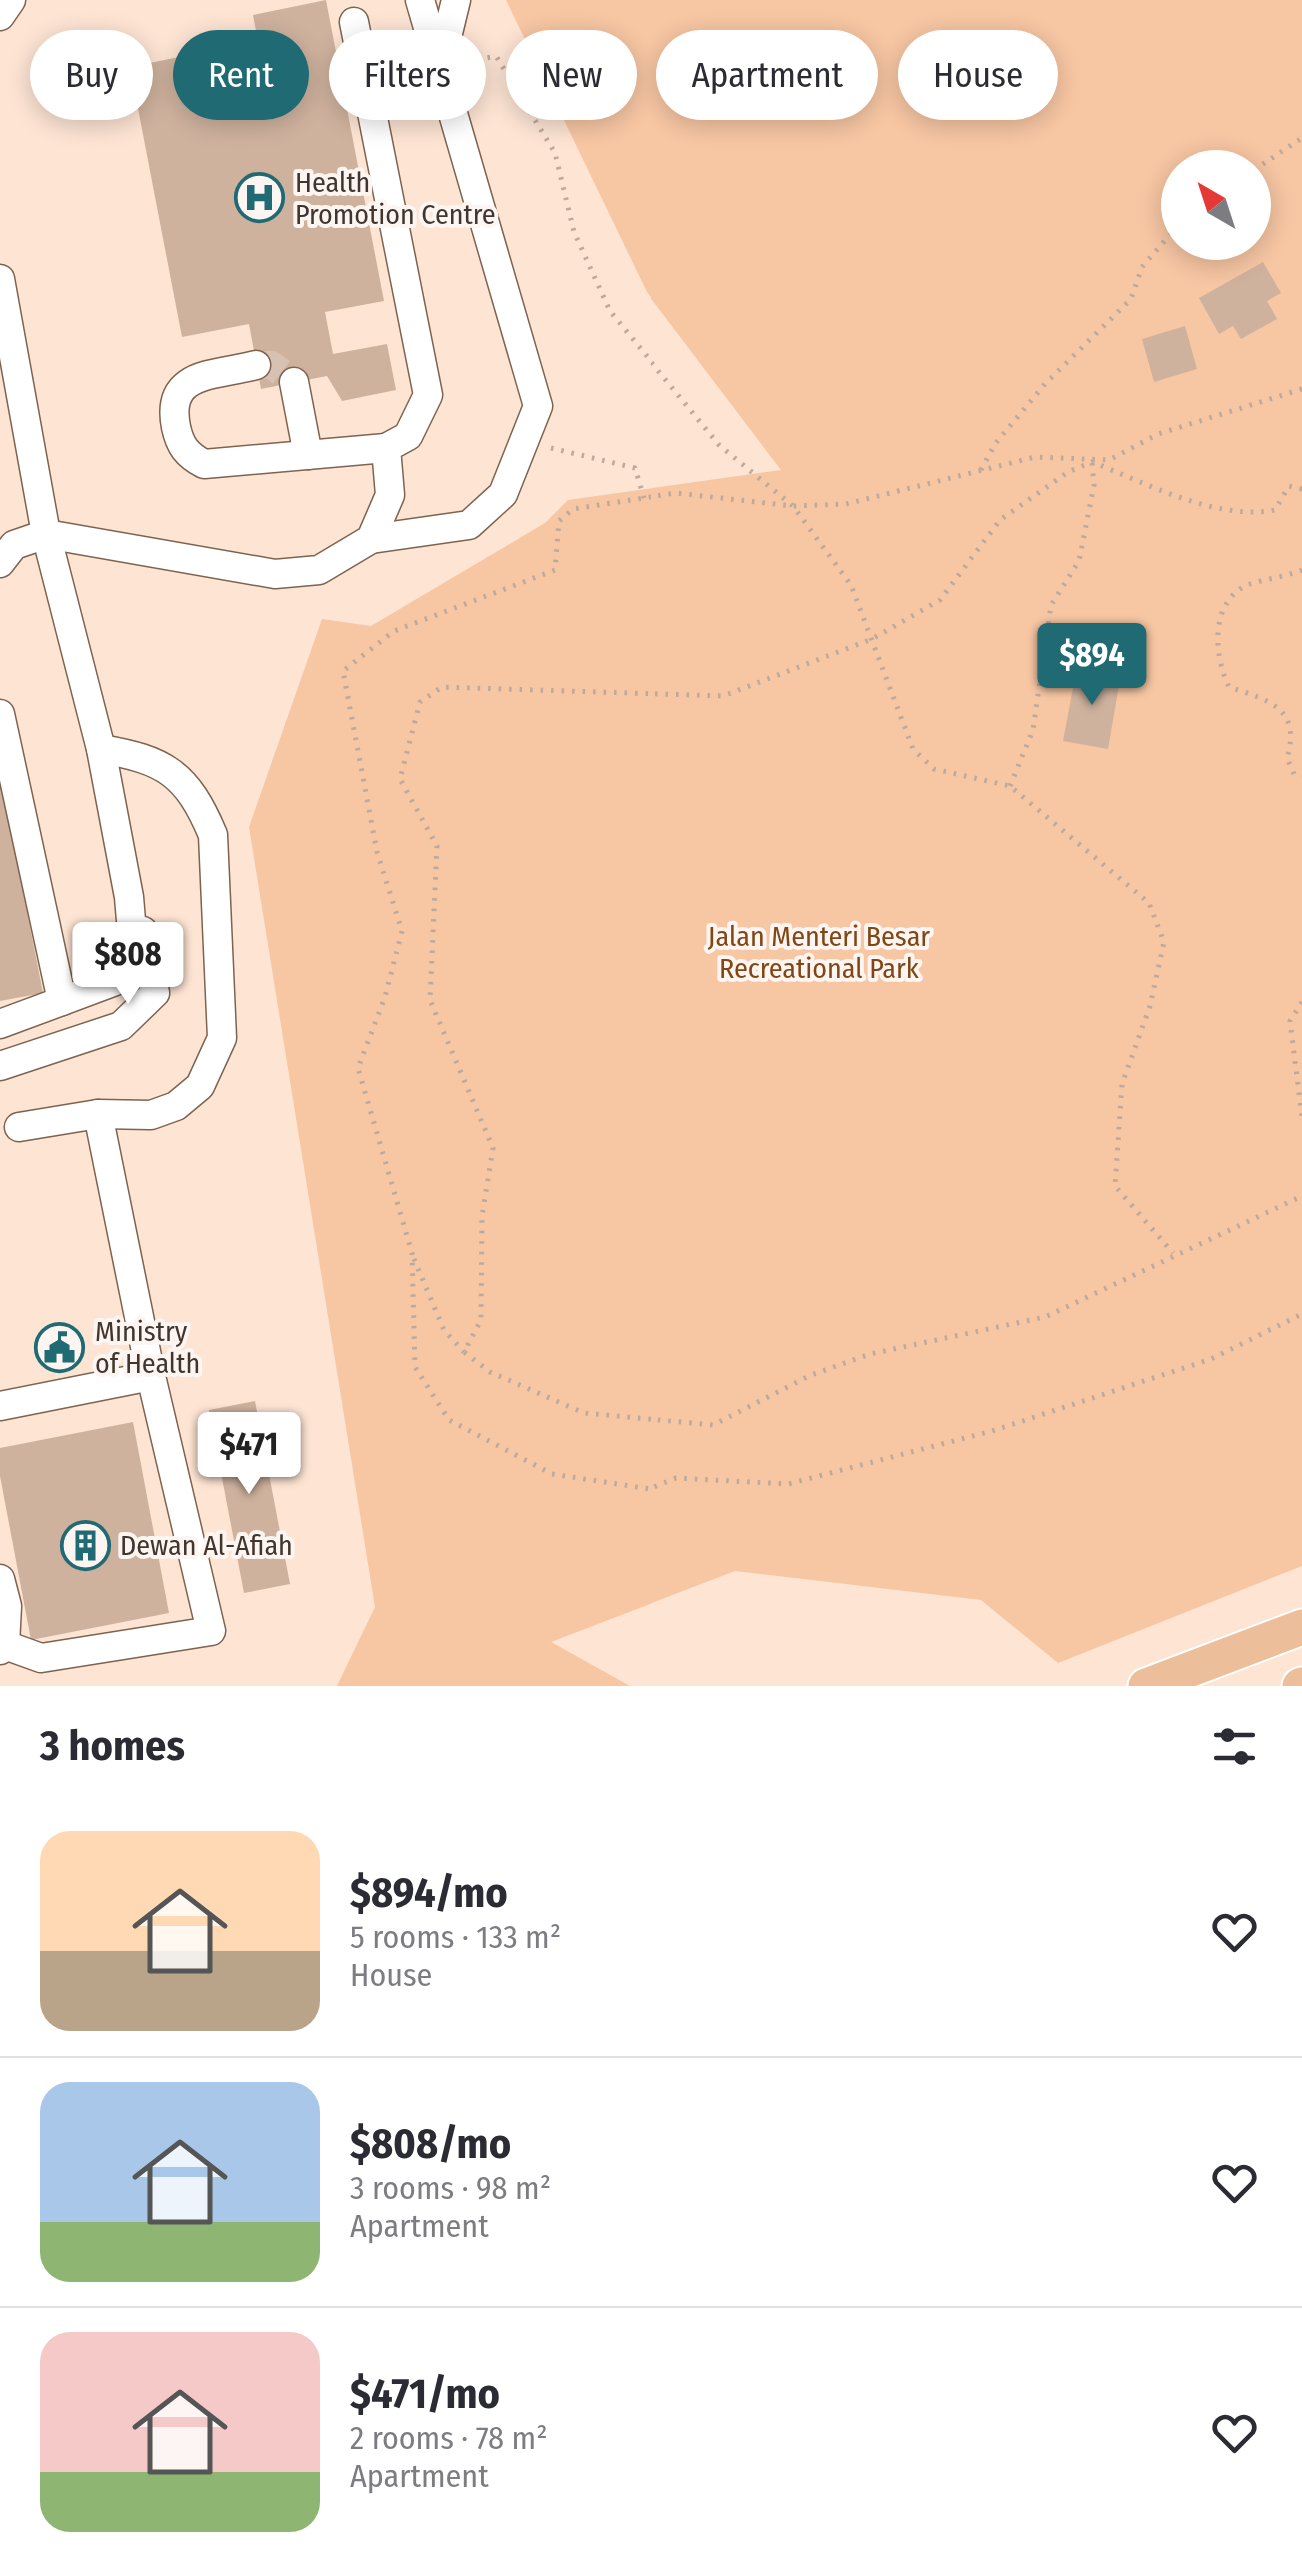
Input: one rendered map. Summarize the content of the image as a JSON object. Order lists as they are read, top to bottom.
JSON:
{
  "parks": ["Jalan Menteri Besar Recreational Park"],
  "places": {
    "hospital": ["Health Promotion Centre"],
    "public building": ["Ministry of Health"],
    "building": ["Dewan Al-Afiah"]
  },
  "north": "top left",
  "page": {
    "chip": [
      "Buy",
      "Rent",
      "Filters",
      "New",
      "Apartment",
      "House"
    ],
    "price": ["$894", "$808", "$471"],
    "heading": "3 homes",
    "list": [
      {
        "name": "$894/mo",
        "note": "5 rooms · 133 m² · House"
      },
      {
        "name": "$808/mo",
        "note": "3 rooms · 98 m² · Apartment"
      },
      {
        "name": "$471/mo",
        "note": "2 rooms · 78 m² · Apartment"
      }
    ]
  }
}
